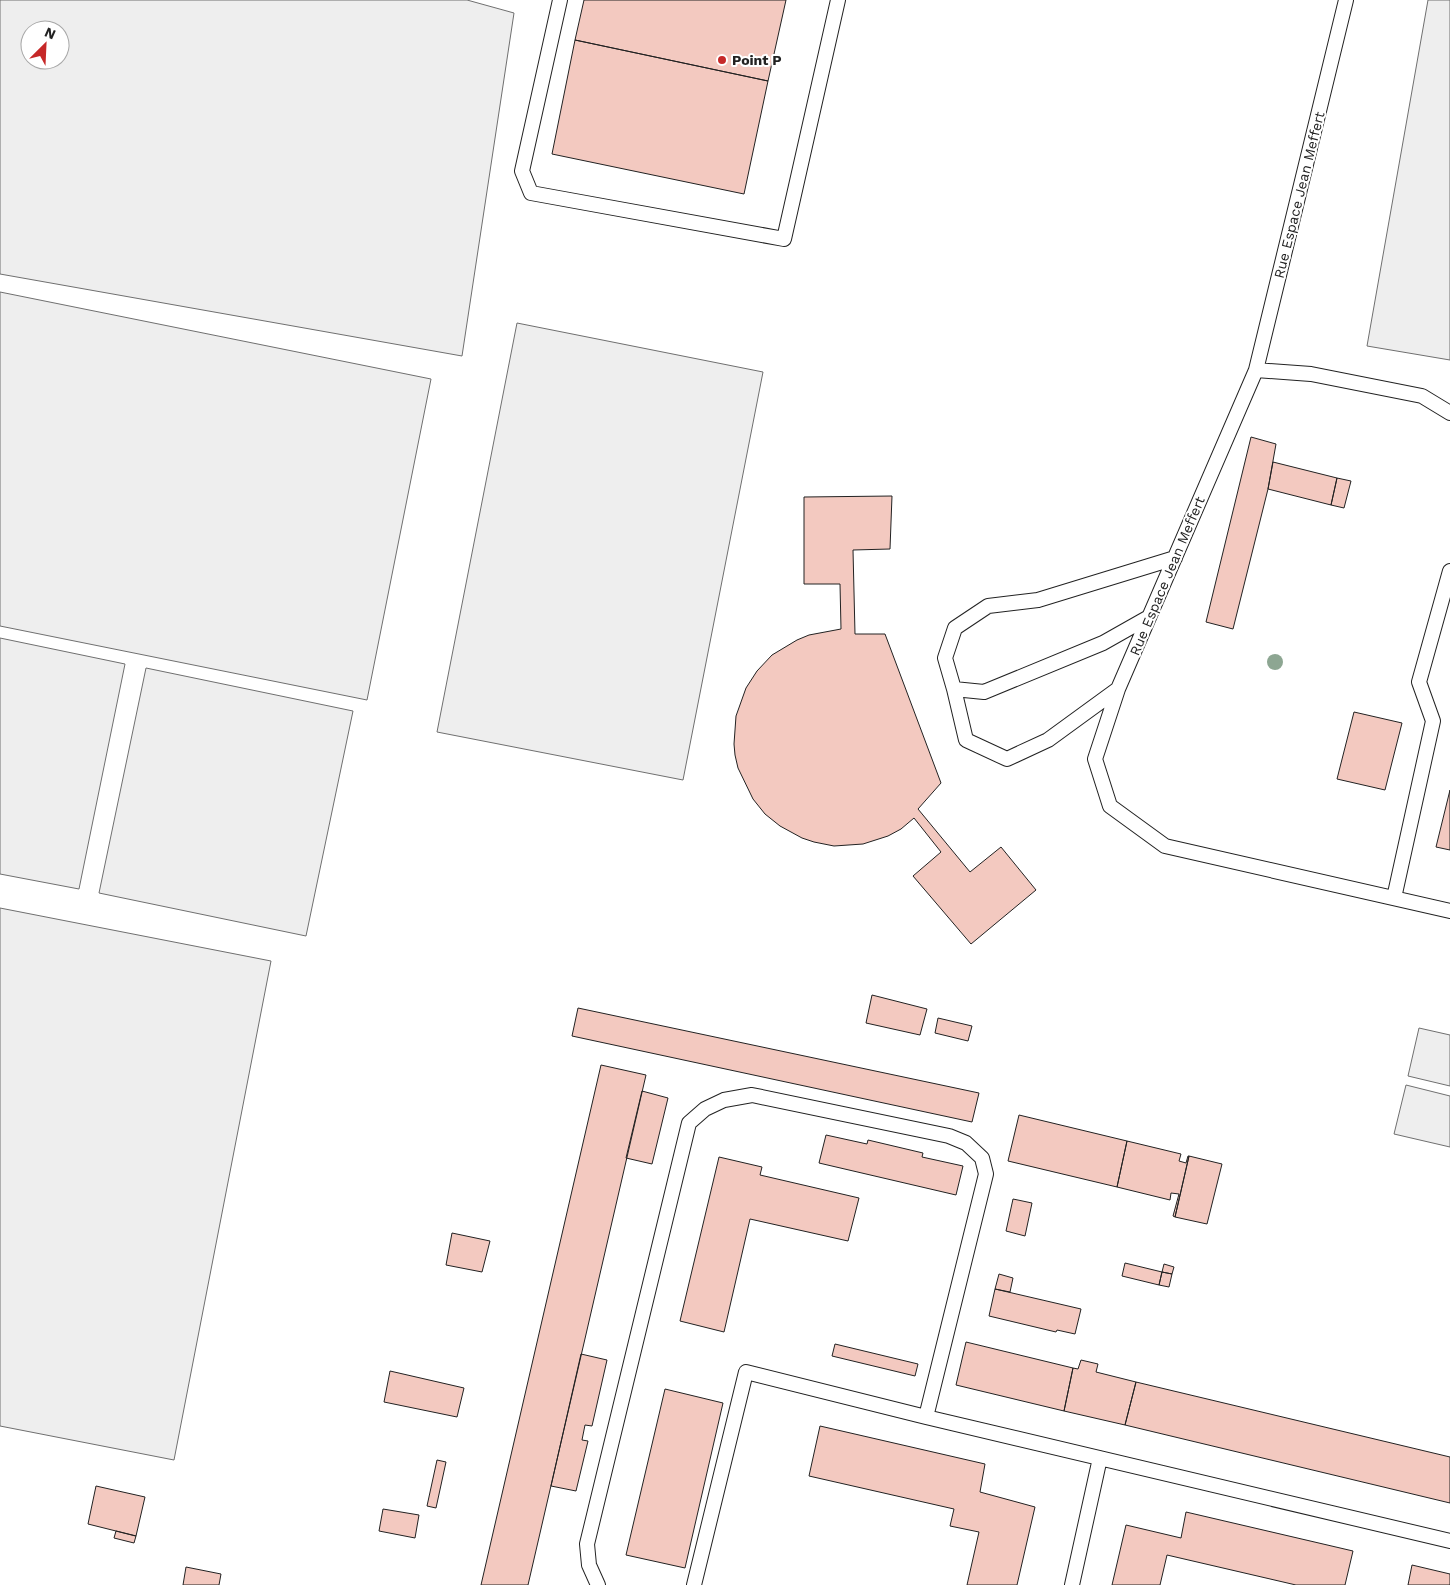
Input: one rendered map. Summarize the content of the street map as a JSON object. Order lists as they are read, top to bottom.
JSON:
{
  "streets": {
    "lane": ["Rue Espace Jean Meffert"]
  },
  "places": ["Point P"],
  "north": "top right"
}
